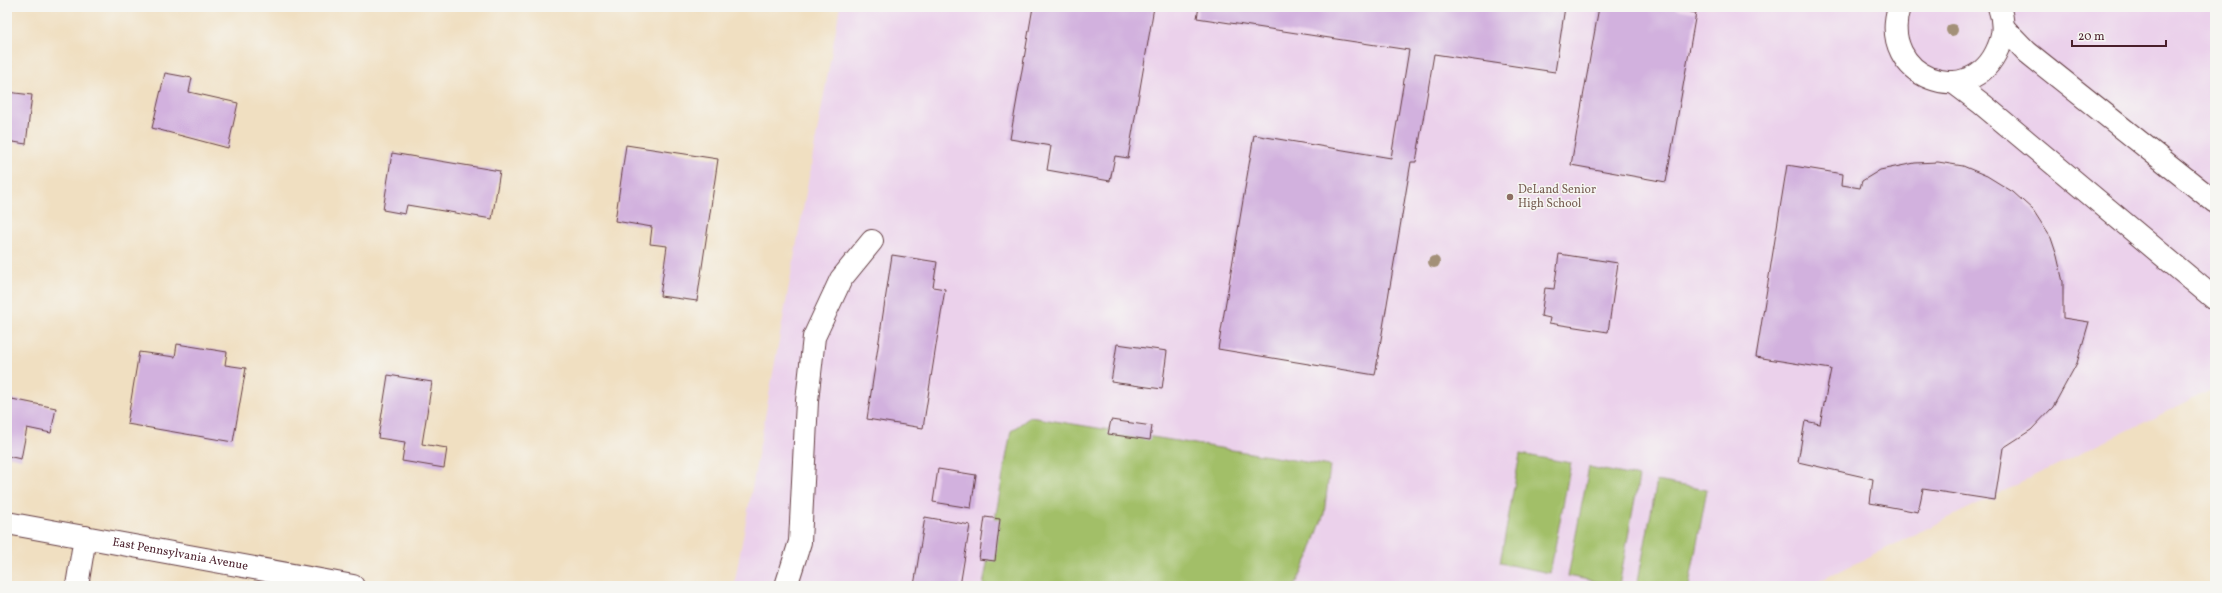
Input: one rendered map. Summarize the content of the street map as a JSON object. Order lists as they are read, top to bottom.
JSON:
{
  "streets": {
    "street": ["East Pennsylvania Avenue"]
  },
  "places": ["DeLand Senior High School"],
  "scale_bar": "20 m"
}
